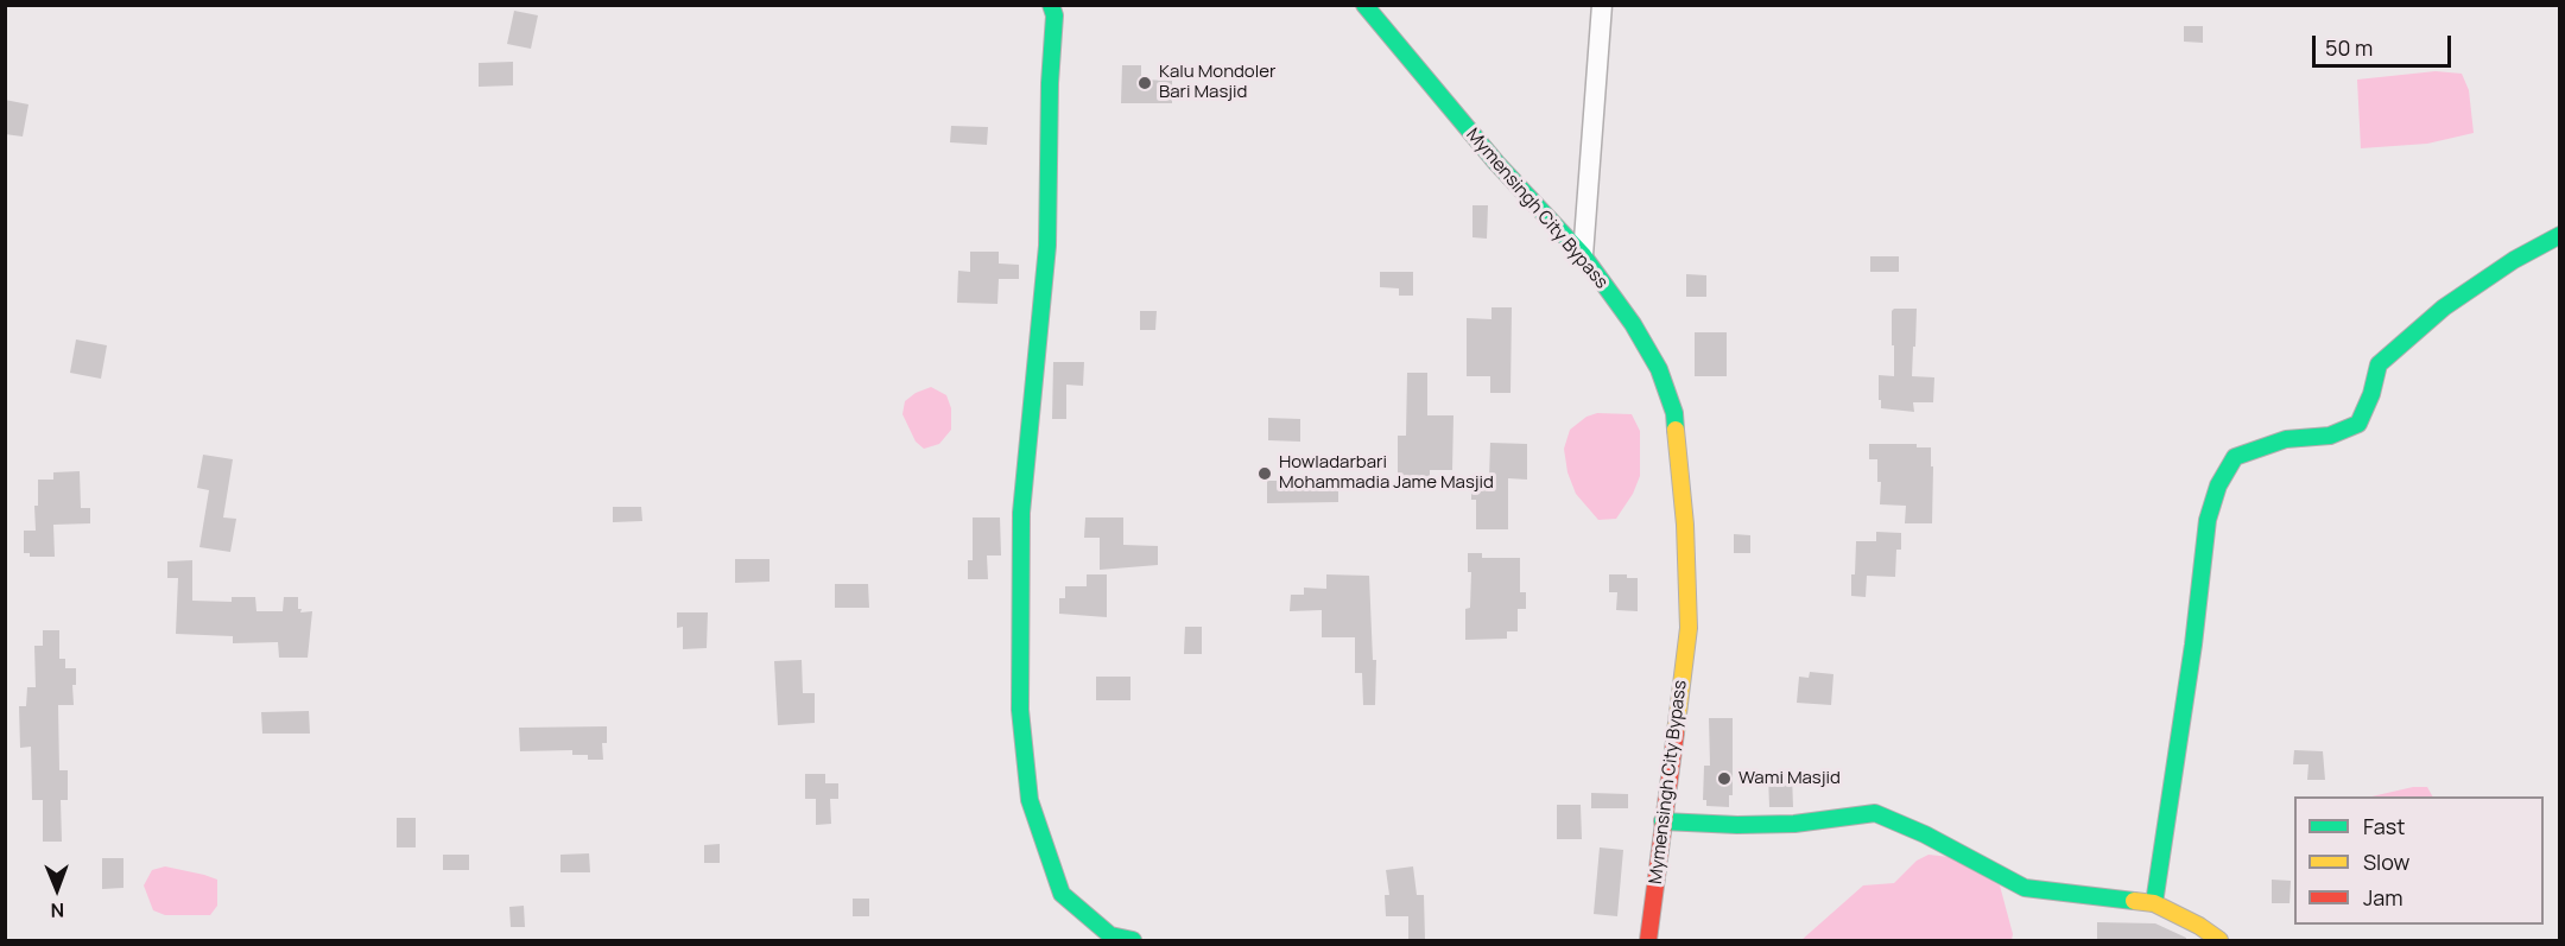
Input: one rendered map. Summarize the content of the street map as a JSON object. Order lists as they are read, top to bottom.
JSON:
{
  "streets": {
    "main road": ["Mymensingh City Bypass"]
  },
  "places": ["Kalu Mondoler Bari Masjid", "Howladarbari Mohammadia Jame Masjid", "Wami Masjid"],
  "legend": ["Fast", "Slow", "Jam"],
  "scale_bar": "50 m",
  "north": "bottom"
}
